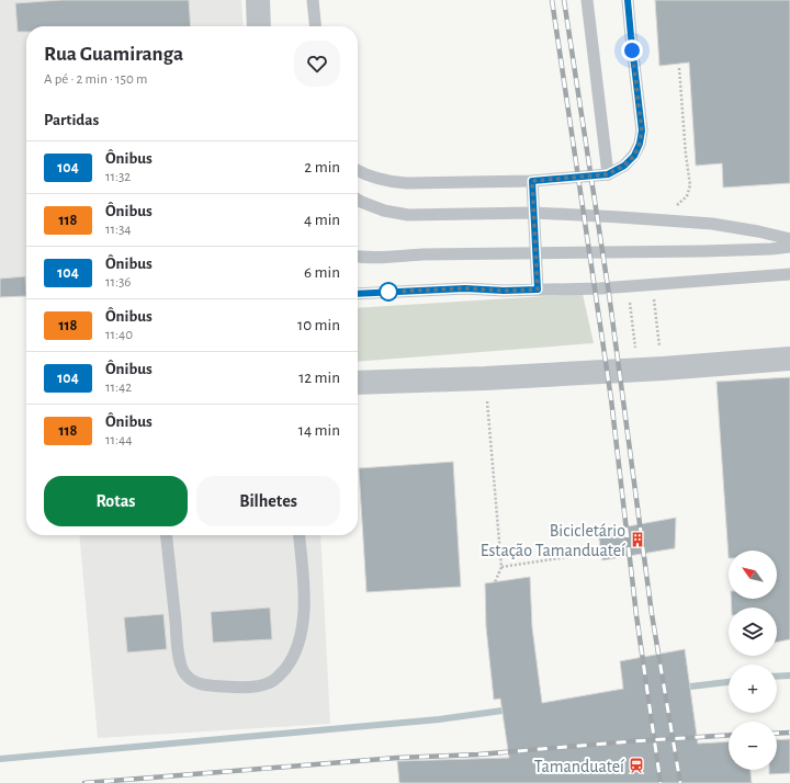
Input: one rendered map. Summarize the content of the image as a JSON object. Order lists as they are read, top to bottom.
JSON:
{
  "places": {
    "building": ["Bicicletário Estação Tamanduateí"],
    "station": ["Tamanduateí"]
  },
  "lines": ["bus line 104"],
  "north": "top left",
  "page": {
    "heading": [
      ["Rua Guamiranga", "A pé · 2 min · 150 m"],
      "Partidas"
    ],
    "list": [
      {
        "mark": "104",
        "name": "Ônibus",
        "note": "11:32",
        "value": "2 min"
      },
      {
        "mark": "118",
        "name": "Ônibus",
        "note": "11:34",
        "value": "4 min"
      },
      {
        "mark": "104",
        "name": "Ônibus",
        "note": "11:36",
        "value": "6 min"
      },
      {
        "mark": "118",
        "name": "Ônibus",
        "note": "11:40",
        "value": "10 min"
      },
      {
        "mark": "104",
        "name": "Ônibus",
        "note": "11:42",
        "value": "12 min"
      },
      {
        "mark": "118",
        "name": "Ônibus",
        "note": "11:44",
        "value": "14 min"
      }
    ],
    "buttons": ["Rotas", "Bilhetes"],
    "map_buttons": ["+", "−"]
  }
}
